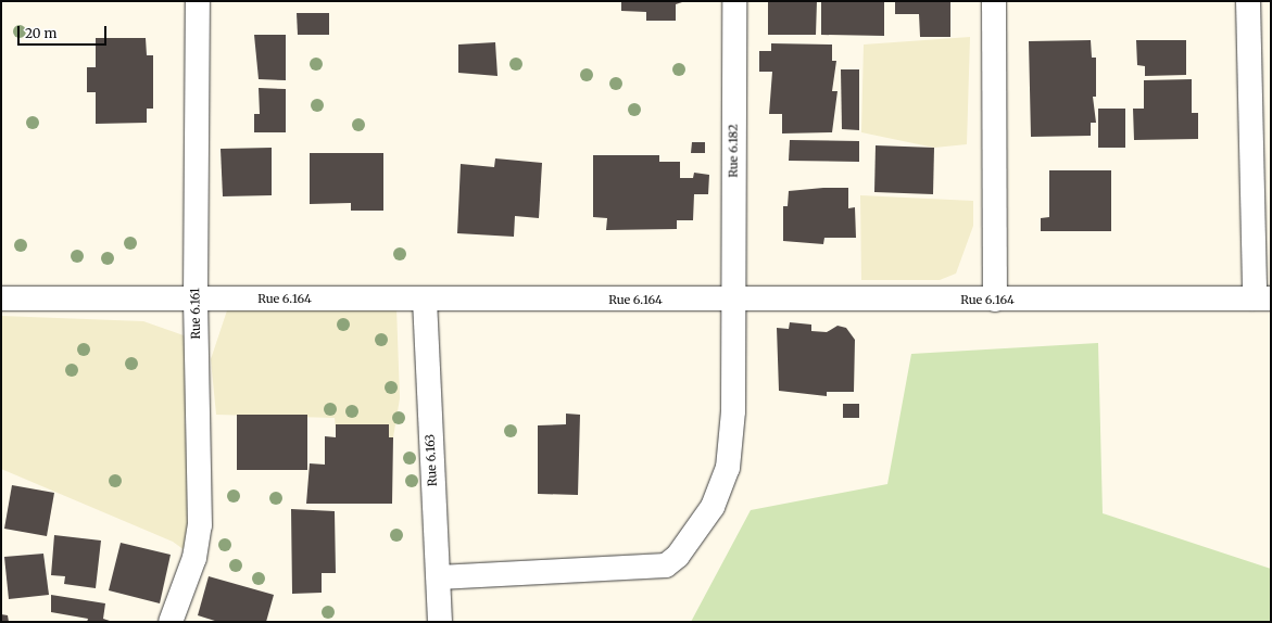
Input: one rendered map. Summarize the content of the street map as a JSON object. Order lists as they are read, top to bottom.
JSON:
{
  "streets": {
    "street": [
      "Rue 6.182",
      "Rue 6.164",
      "Rue 6.161",
      "Rue 6.163"
    ]
  },
  "crossings": [
    ["Rue 6.182", "Rue 6.164"],
    ["Rue 6.182", "Rue 6.163"],
    ["Rue 6.164", "Rue 6.161"],
    ["Rue 6.164", "Rue 6.163"]
  ],
  "scale_bar": "20 m"
}
